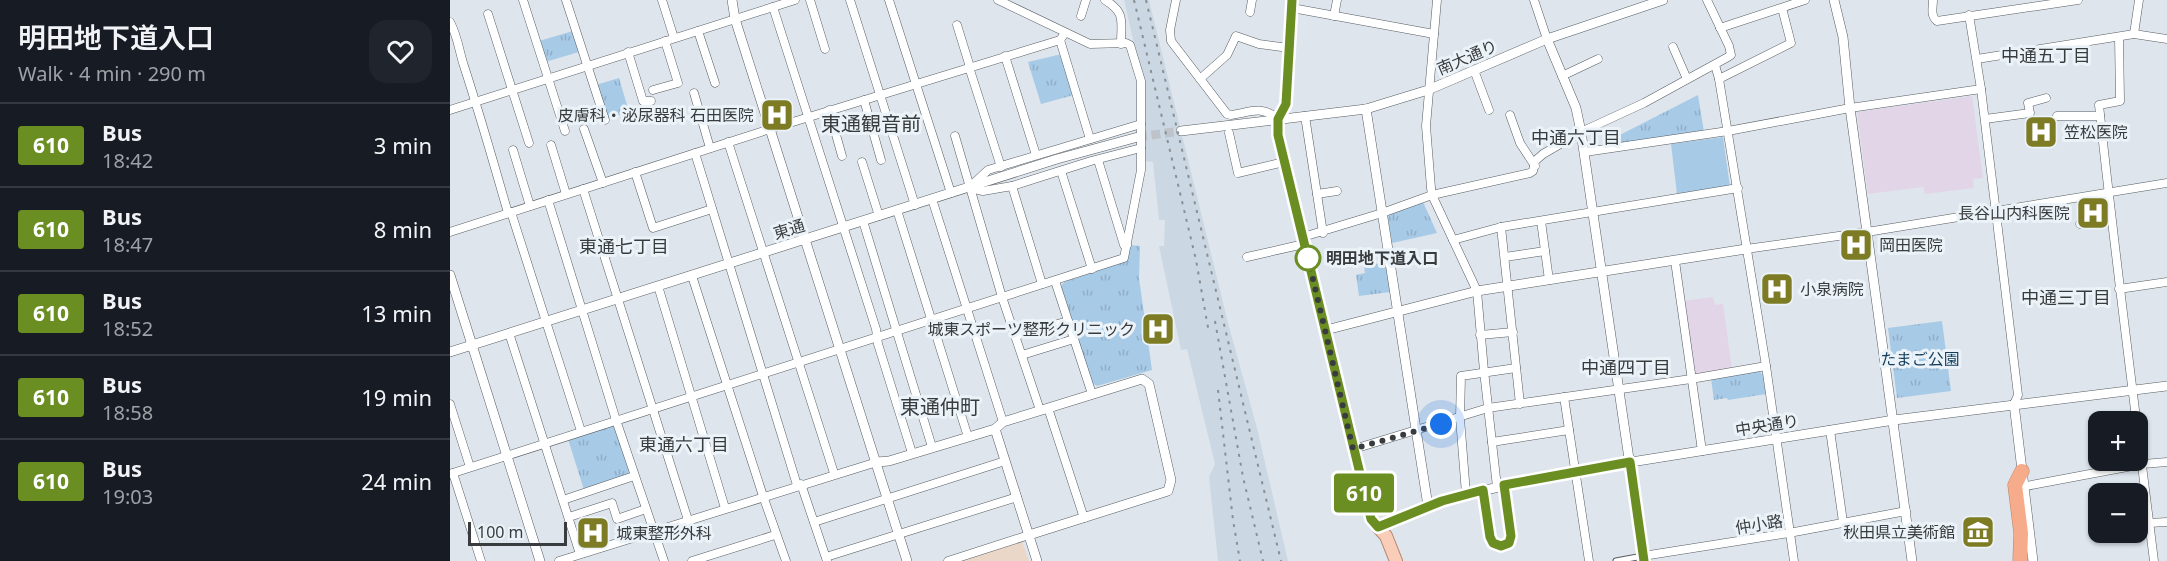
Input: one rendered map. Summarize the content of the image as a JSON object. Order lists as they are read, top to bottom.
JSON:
{
  "streets": {
    "street": [
      "南大通り",
      "東通",
      "中央通り",
      "仲小路"
    ]
  },
  "districts": [
    "中通五丁目",
    "東通観音前",
    "中通六丁目",
    "東通七丁目",
    "中通三丁目",
    "中通四丁目",
    "東通仲町",
    "東通六丁目"
  ],
  "parks": ["たまご公園"],
  "places": {
    "hospital": [
      "皮膚科・泌尿器科 石田医院",
      "笠松医院",
      "長谷山内科医院",
      "岡田医院",
      "小泉病院",
      "城東スポーツ整形クリニック",
      "城東整形外科"
    ],
    "other": ["明田地下道入口"],
    "museum": ["秋田県立美術館"]
  },
  "lines": ["bus line 610"],
  "scale_bar": "100 m",
  "page": {
    "heading": ["明田地下道入口", "Walk · 4 min · 290 m"],
    "on_map": "610",
    "list": [
      {
        "mark": "610",
        "name": "Bus",
        "note": "18:42",
        "value": "3 min"
      },
      {
        "mark": "610",
        "name": "Bus",
        "note": "18:47",
        "value": "8 min"
      },
      {
        "mark": "610",
        "name": "Bus",
        "note": "18:52",
        "value": "13 min"
      },
      {
        "mark": "610",
        "name": "Bus",
        "note": "18:58",
        "value": "19 min"
      },
      {
        "mark": "610",
        "name": "Bus",
        "note": "19:03",
        "value": "24 min"
      }
    ],
    "map_buttons": ["+", "−"],
    "scale": "100 m"
  }
}
